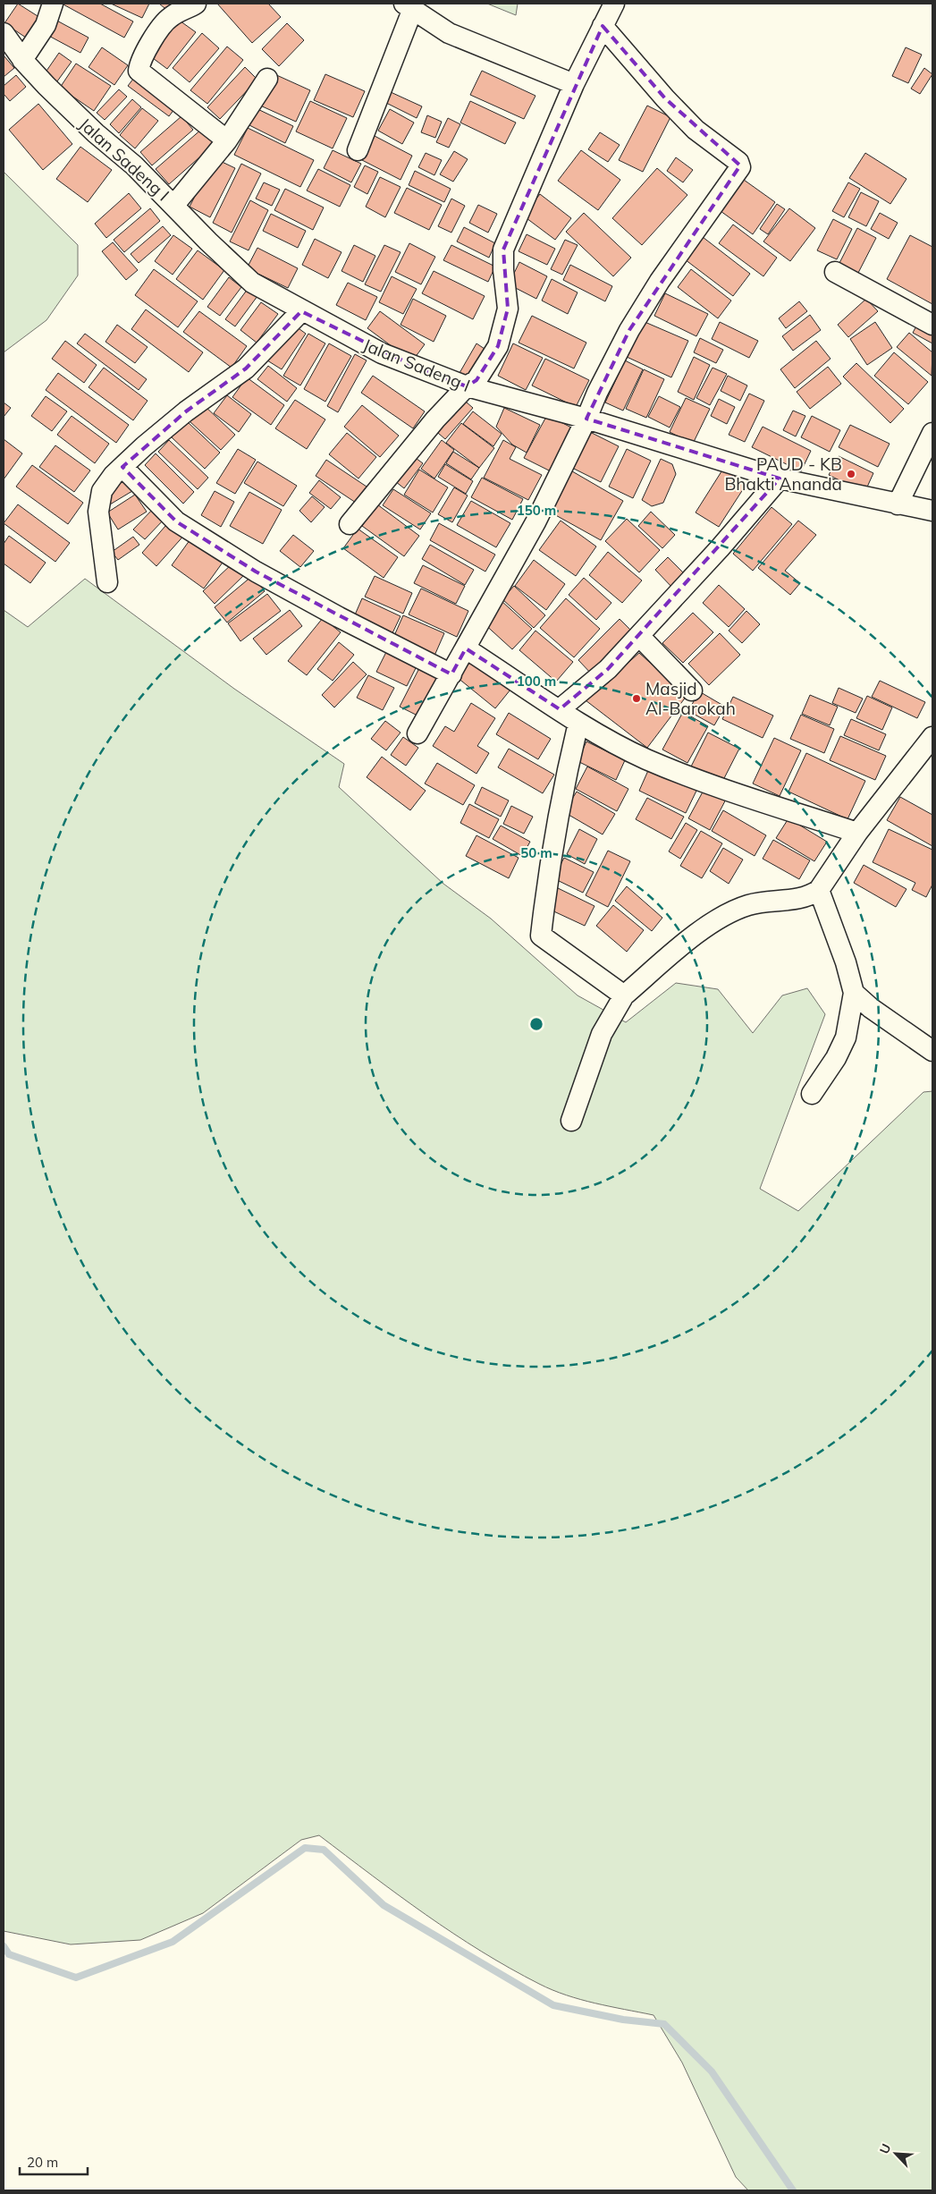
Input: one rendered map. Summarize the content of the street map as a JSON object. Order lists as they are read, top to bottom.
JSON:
{
  "streets": {
    "street": ["Jalan Sadeng I"]
  },
  "places": ["PAUD - KB Bhakti Ananda", "Masjid Al-Barokah"],
  "scale_bar": "20 m",
  "north": "top left",
  "rings": ["150 m", "100 m", "50 m"]
}
